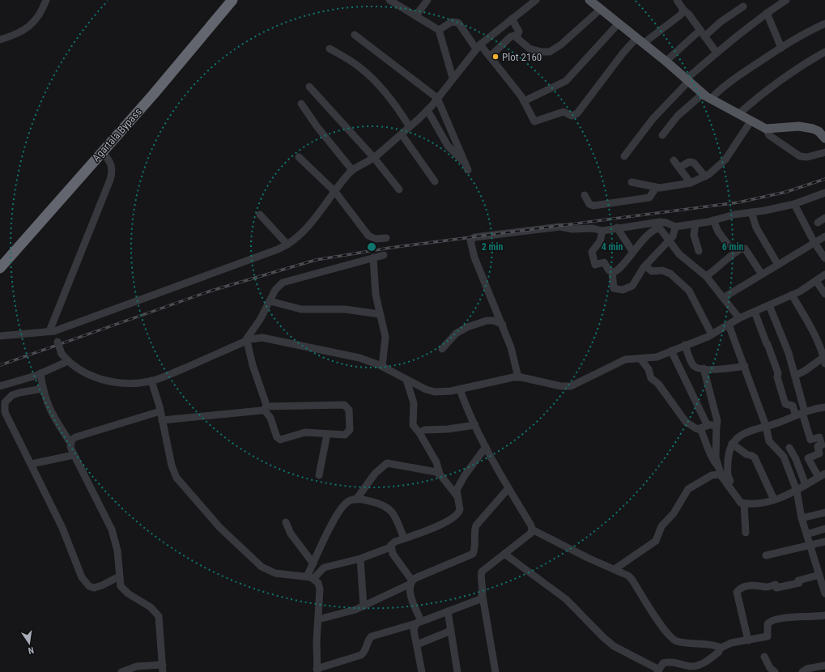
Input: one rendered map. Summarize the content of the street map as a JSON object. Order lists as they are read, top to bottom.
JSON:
{
  "streets": {
    "highway": ["Agartala Bypass"]
  },
  "places": ["Plot 2160"],
  "north": "bottom",
  "rings": ["2 min", "4 min", "6 min"]
}
